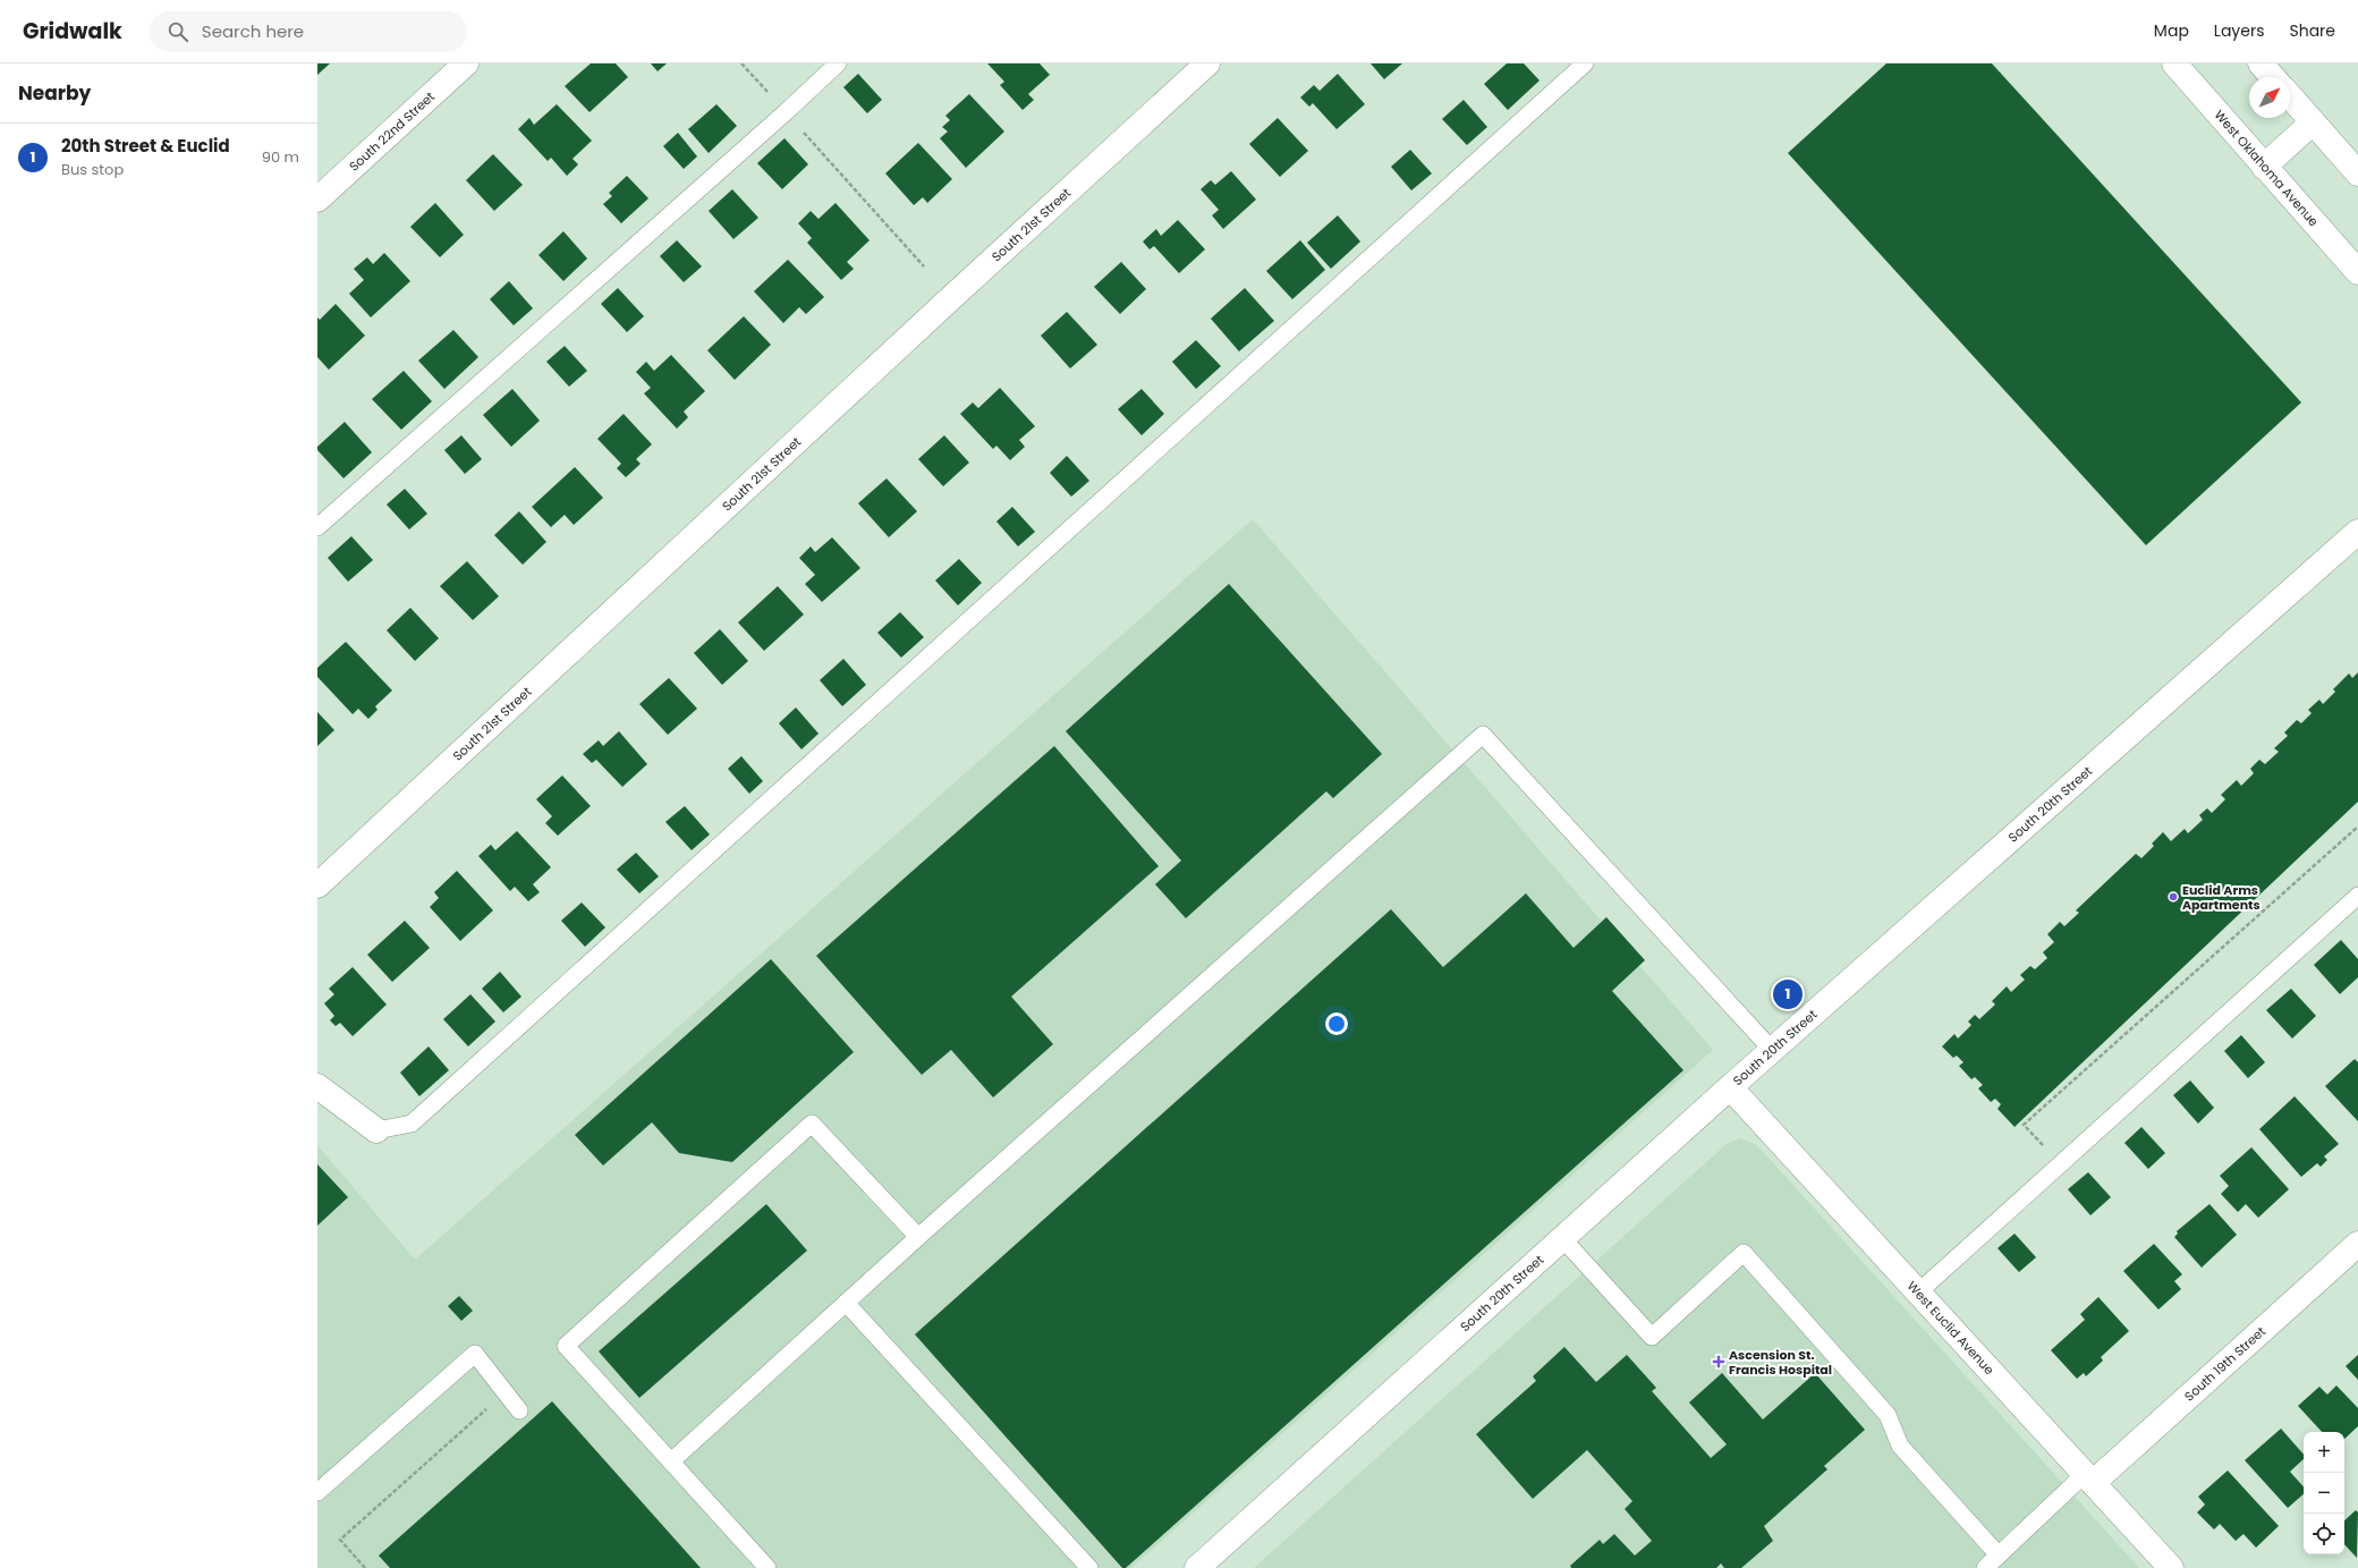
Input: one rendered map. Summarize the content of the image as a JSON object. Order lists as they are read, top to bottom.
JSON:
{
  "streets": {
    "street": [
      "South 22nd Street",
      "West Oklahoma Avenue",
      "South 21st Street",
      "South 20th Street",
      "West Euclid Avenue",
      "South 19th Street"
    ]
  },
  "crossings": [
    ["South 20th Street", "West Euclid Avenue"],
    ["West Euclid Avenue", "South 19th Street"]
  ],
  "places": {
    "other": ["Euclid Arms Apartments"],
    "health": ["Ascension St. Francis Hospital"]
  },
  "north": "top right",
  "page": {
    "header": "Gridwalk",
    "search": "Search here",
    "nav": ["Map", "Layers", "Share"],
    "heading": "Nearby",
    "list": [
      {
        "mark": "1",
        "name": "20th Street & Euclid",
        "note": "Bus stop",
        "value": "90 m"
      }
    ],
    "pins": "1",
    "map_buttons": ["+", "−"]
  }
}
